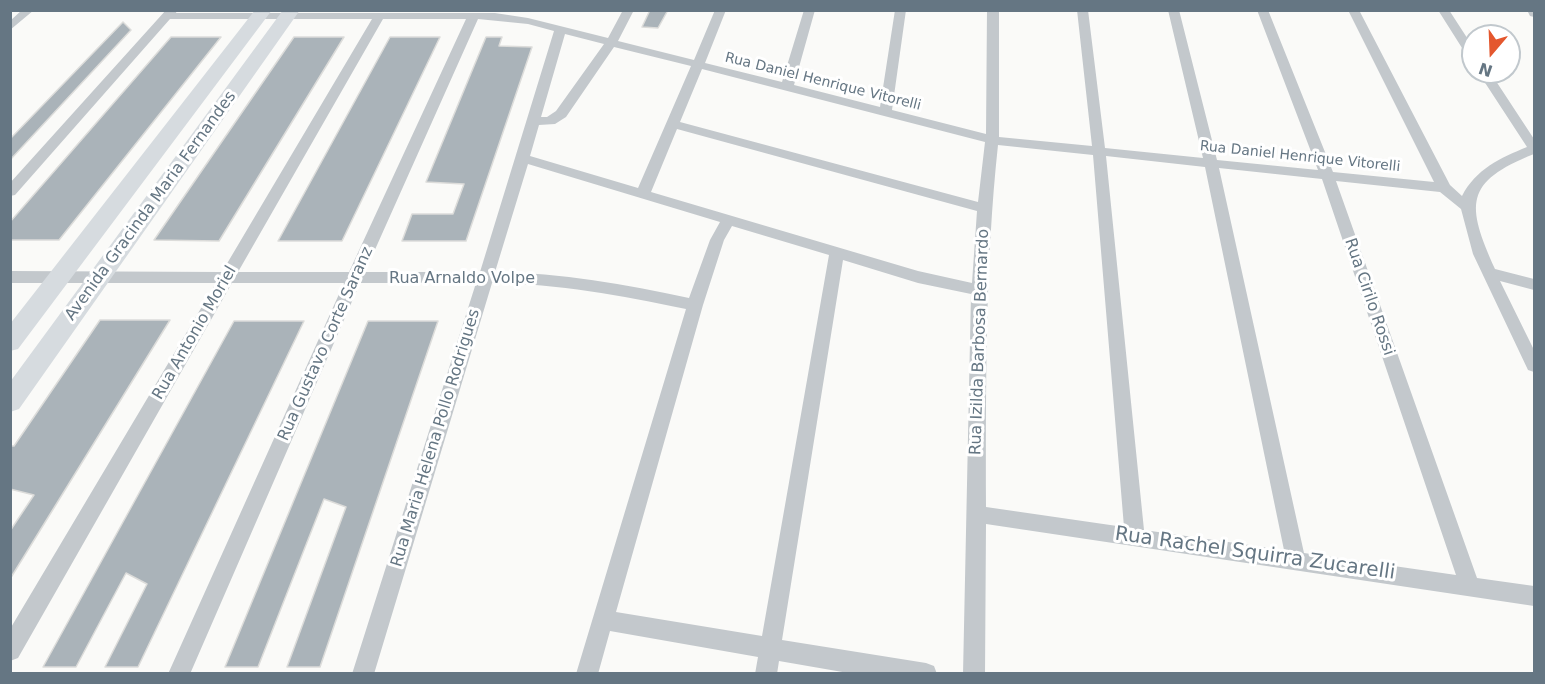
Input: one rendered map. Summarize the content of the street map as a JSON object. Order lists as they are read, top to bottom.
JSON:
{
  "streets": {
    "street": [
      "Rua Daniel Henrique Vitorelli",
      "Avenida Gracinda Maria Fernandes",
      "Rua Arnaldo Volpe",
      "Rua Cirilo Rossi",
      "Rua Antonio Moriel",
      "Rua Izilda Barbosa Bernardo",
      "Rua Gustavo Corte Saranz",
      "Rua Maria Helena Pollo Rodrigues",
      "Rua Rachel Squirra Zucarelli"
    ]
  },
  "crossings": [
    ["Rua Daniel Henrique Vitorelli", "Avenida Gracinda Maria Fernandes"],
    ["Rua Daniel Henrique Vitorelli", "Rua Cirilo Rossi"],
    ["Rua Daniel Henrique Vitorelli", "Rua Antonio Moriel"],
    ["Rua Daniel Henrique Vitorelli", "Rua Izilda Barbosa Bernardo"],
    ["Rua Daniel Henrique Vitorelli", "Rua Gustavo Corte Saranz"],
    ["Rua Daniel Henrique Vitorelli", "Rua Maria Helena Pollo Rodrigues"],
    ["Avenida Gracinda Maria Fernandes", "Rua Arnaldo Volpe"],
    ["Rua Arnaldo Volpe", "Rua Antonio Moriel"],
    ["Rua Arnaldo Volpe", "Rua Gustavo Corte Saranz"],
    ["Rua Arnaldo Volpe", "Rua Maria Helena Pollo Rodrigues"],
    ["Rua Cirilo Rossi", "Rua Rachel Squirra Zucarelli"],
    ["Rua Izilda Barbosa Bernardo", "Rua Rachel Squirra Zucarelli"]
  ],
  "north": "bottom"
}
